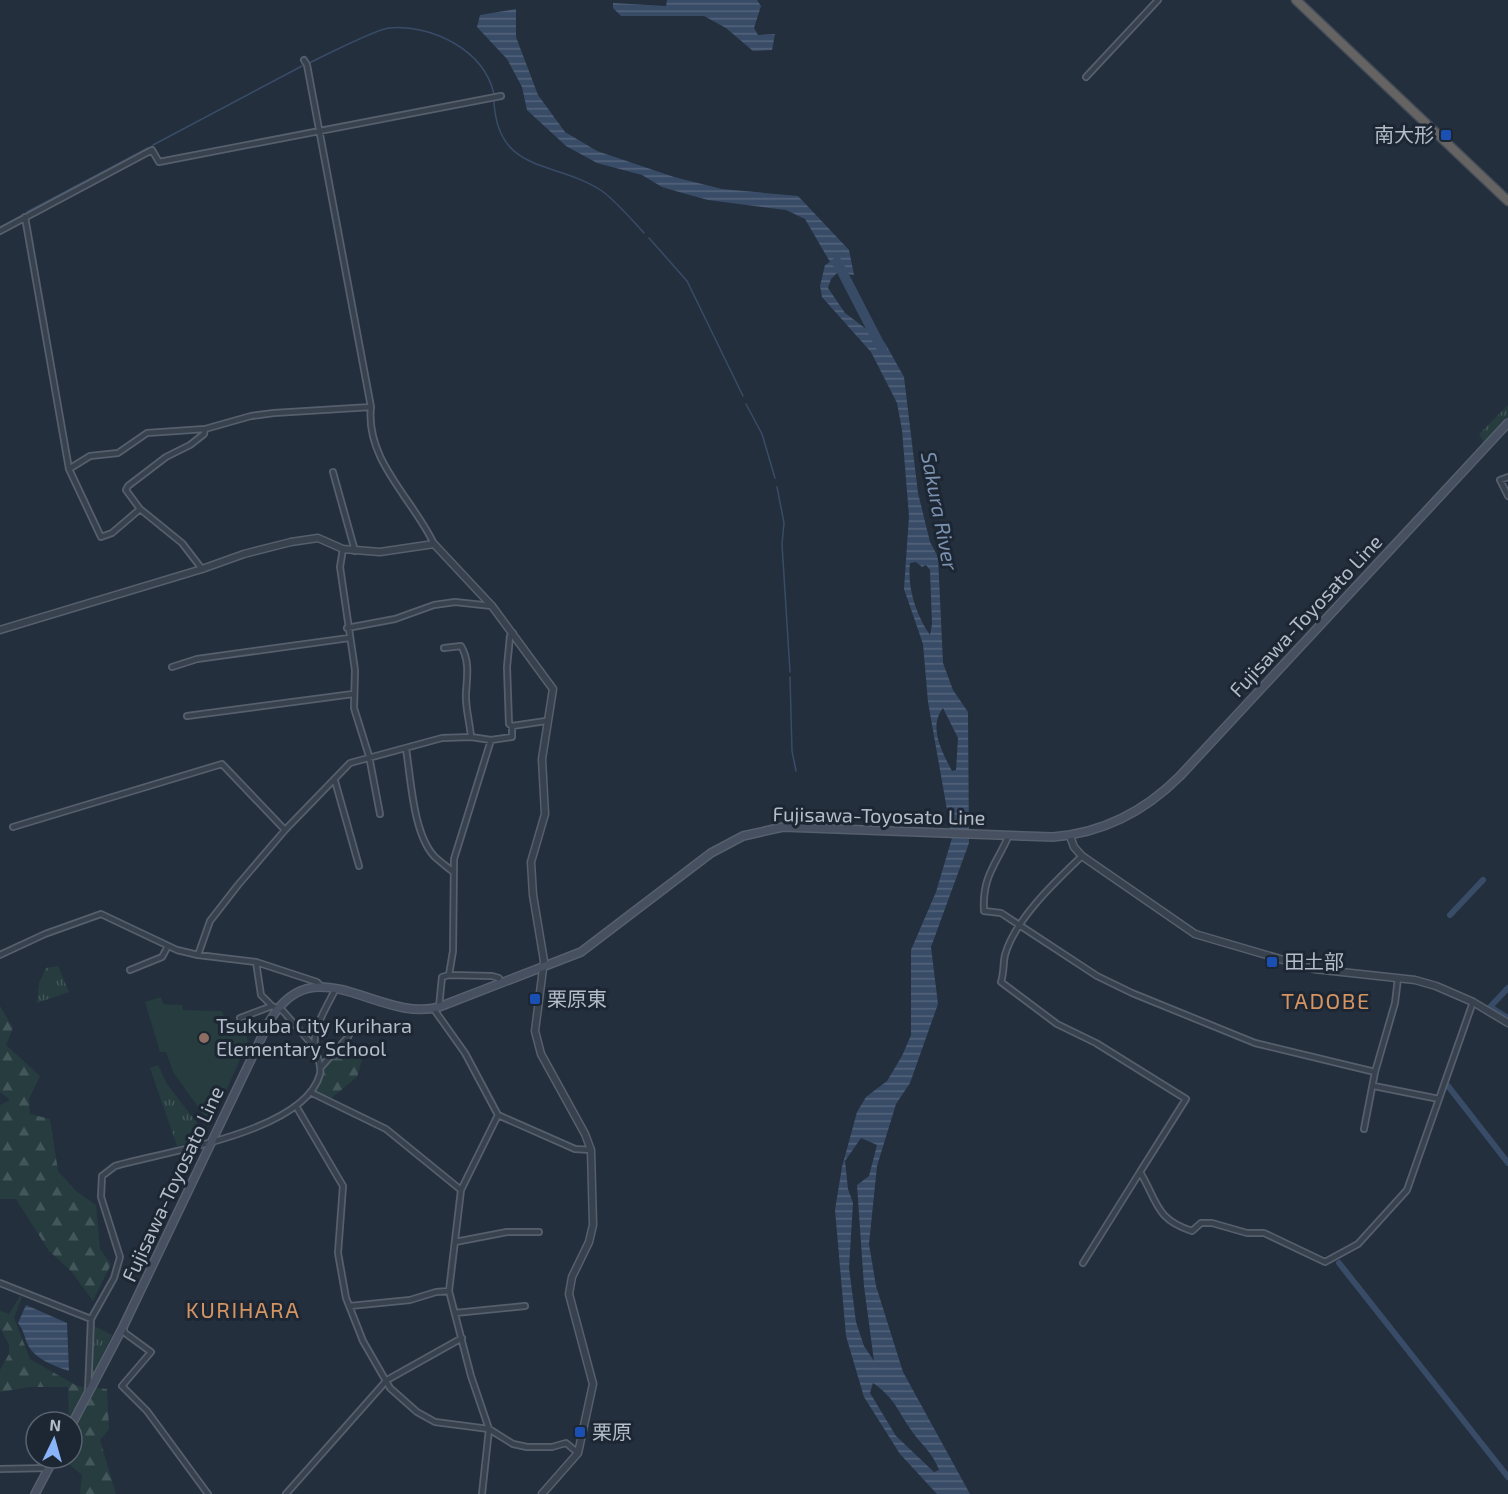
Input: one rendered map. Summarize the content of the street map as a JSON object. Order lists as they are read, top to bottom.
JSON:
{
  "streets": {
    "main road": ["Fujisawa-Toyosato Line"]
  },
  "districts": ["TADOBE", "KURIHARA"],
  "water": ["Sakura River"],
  "places": {
    "transit": [
      "南大形",
      "田土部",
      "栗原東",
      "栗原"
    ],
    "other": ["Tsukuba City Kurihara Elementary School"]
  },
  "north": "top"
}
